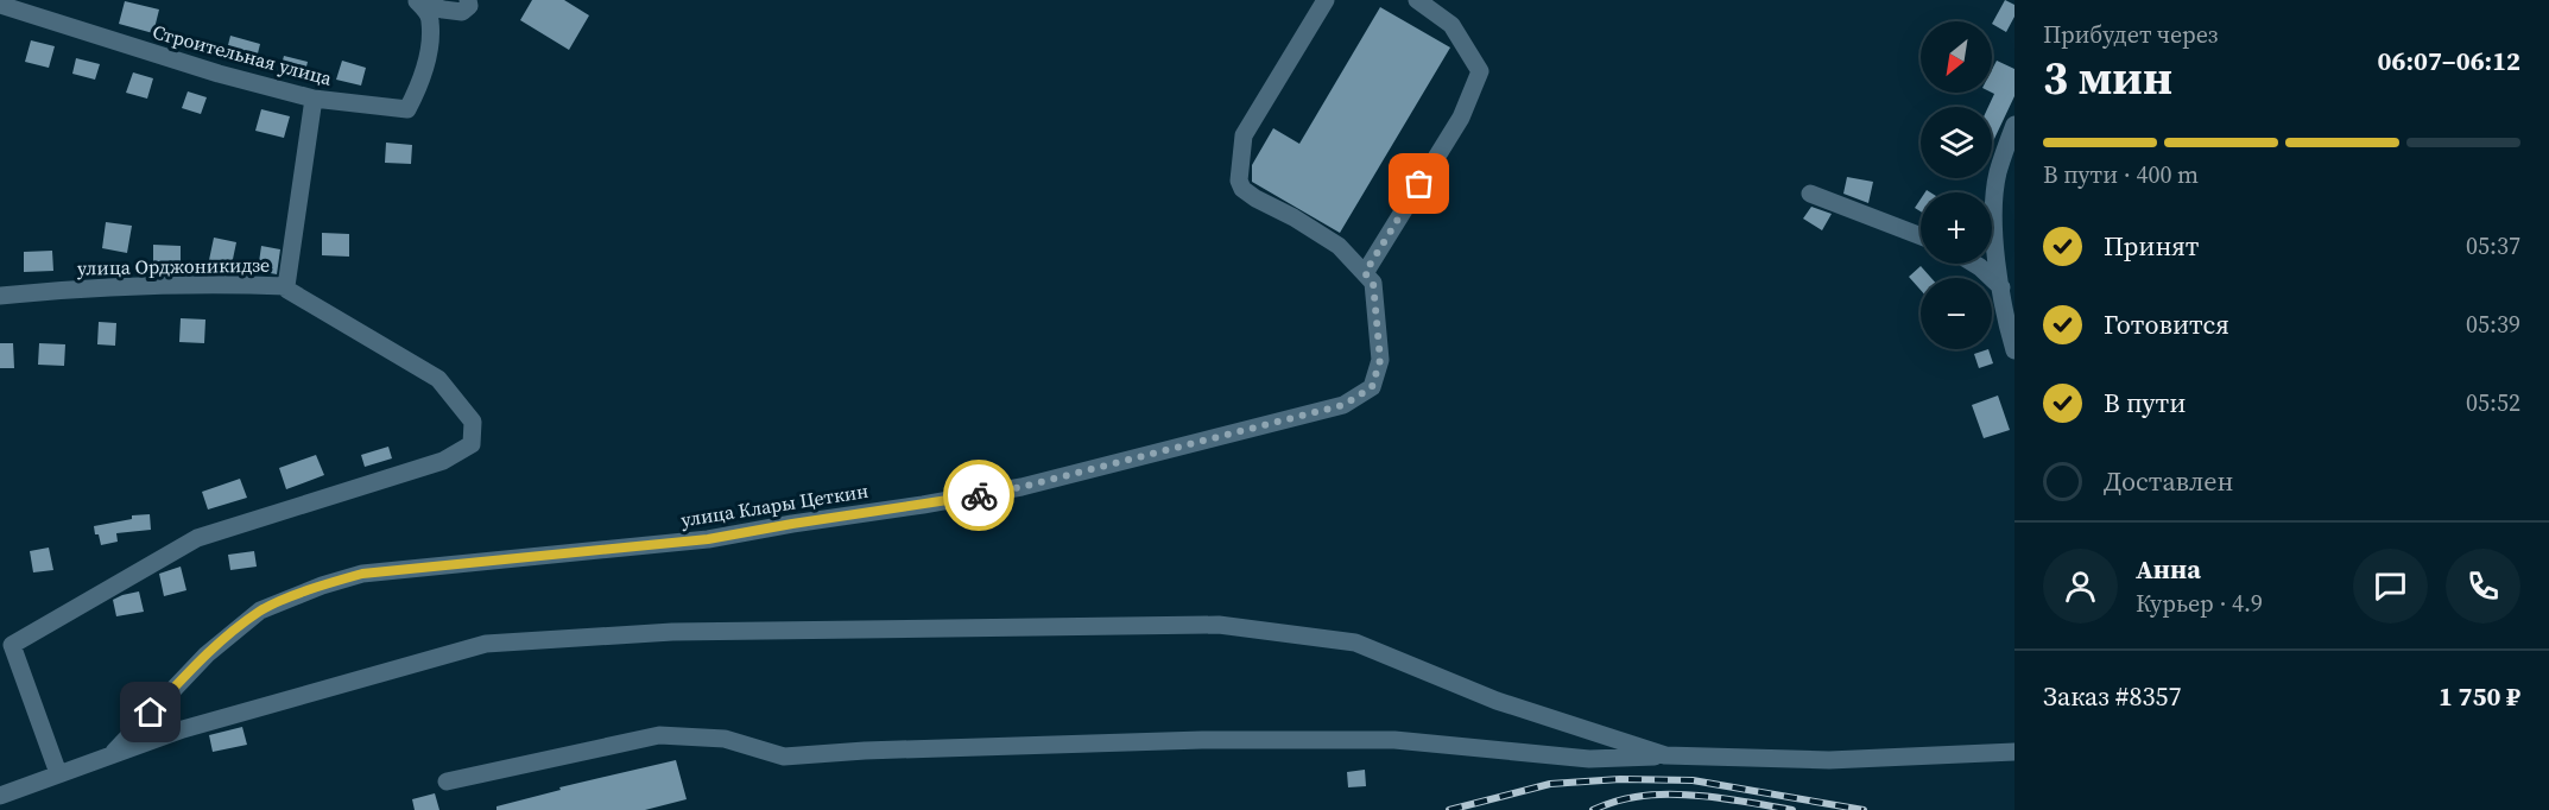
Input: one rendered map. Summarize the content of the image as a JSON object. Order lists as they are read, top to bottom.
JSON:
{
  "streets": {
    "street": ["Строительная улица", "улица Орджоникидзе", "улица Клары Цеткин"]
  },
  "crossings": [
    ["Строительная улица", "улица Орджоникидзе"]
  ],
  "north": "bottom left",
  "page": {
    "heading": ["3 мин", "Прибудет через", "06:07–06:12"],
    "panel": [
      "Анна",
      "Курьер · 4.9",
      "Заказ #8357",
      "1 750 ₽"
    ],
    "map_buttons": ["+", "−"],
    "bar": "В пути · 400 m",
    "list": [
      ["Принят", "05:37"],
      ["Готовится", "05:39"],
      ["В пути", "05:52"],
      "Доставлен"
    ]
  }
}
